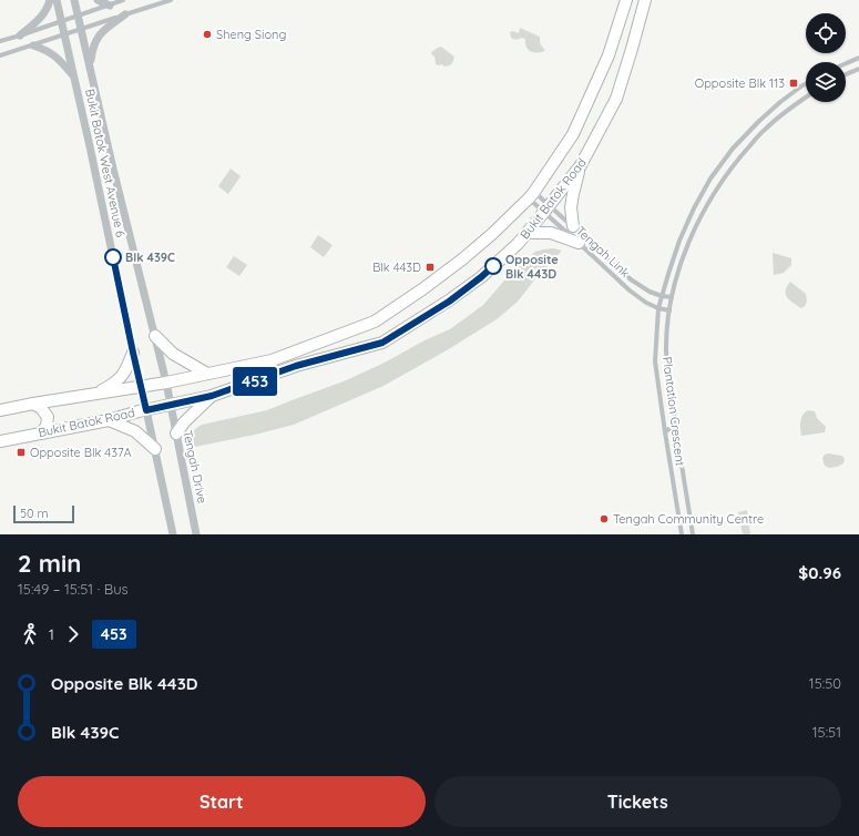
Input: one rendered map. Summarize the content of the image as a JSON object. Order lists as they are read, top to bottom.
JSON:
{
  "streets": {
    "main road": ["Bukit Batok Road"],
    "street": [
      "Bukit Batok West Avenue 6",
      "Tengah Link",
      "Plantation Crescent",
      "Tengah Drive"
    ]
  },
  "crossings": [
    ["Bukit Batok West Avenue 6", "Bukit Batok Road"],
    ["Bukit Batok West Avenue 6", "Tengah Drive"],
    ["Bukit Batok Road", "Tengah Link"],
    ["Bukit Batok Road", "Tengah Drive"],
    ["Tengah Link", "Plantation Crescent"]
  ],
  "places": {
    "other": [
      "Sheng Siong",
      "Blk 439C",
      "Opposite Blk 443D",
      "Tengah Community Centre"
    ],
    "transit": ["Opposite Blk 113", "Blk 443D", "Opposite Blk 437A"]
  },
  "lines": ["bus line 453"],
  "scale_bar": "50 m",
  "page": {
    "on_map": "453",
    "scale": "50 m",
    "heading": ["2 min", "15:49 – 15:51 · Bus", "$0.96"],
    "legs": ["1", "453"],
    "list": [
      {
        "name": "Opposite Blk 443D",
        "value": "15:50"
      },
      {
        "name": "Blk 439C",
        "value": "15:51"
      }
    ],
    "buttons": ["Start", "Tickets"]
  }
}
